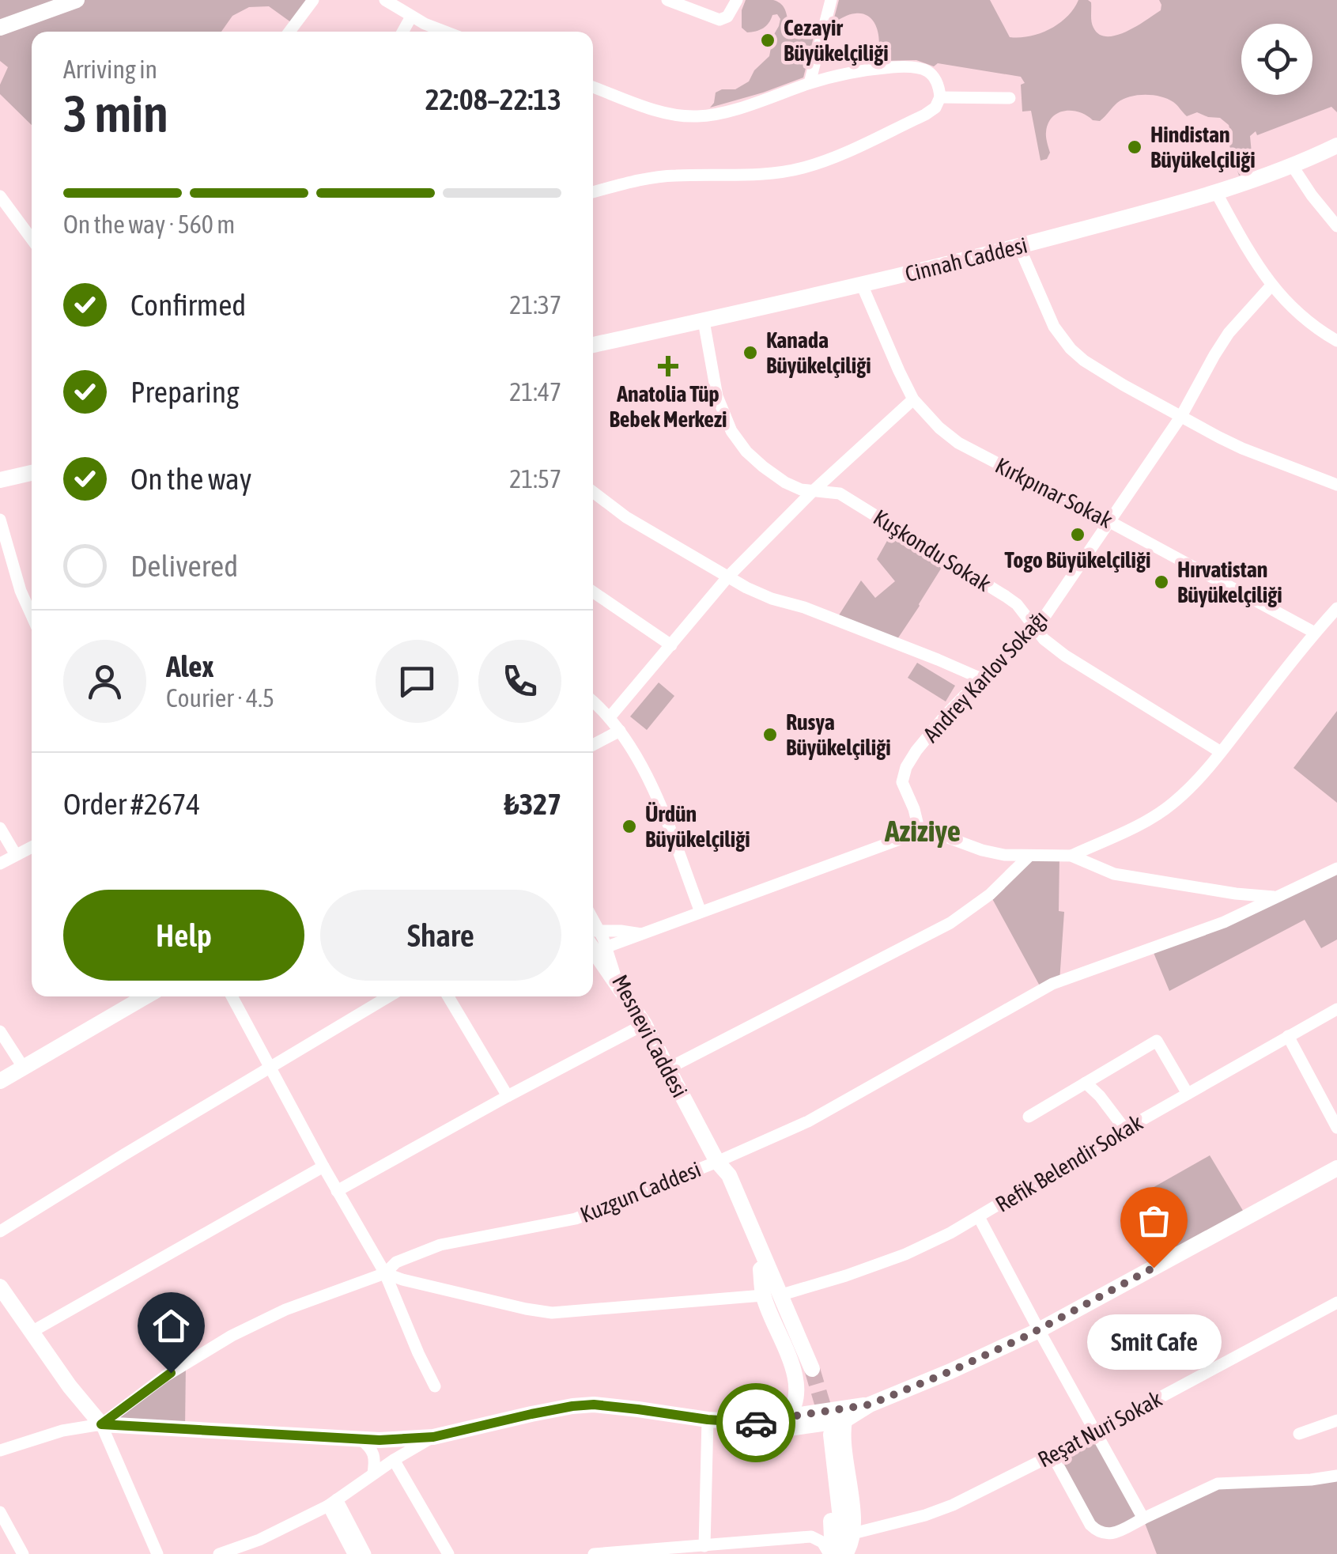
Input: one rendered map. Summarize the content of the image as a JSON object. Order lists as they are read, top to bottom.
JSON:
{
  "streets": {
    "main road": ["Cinnah Caddesi", "Mesnevi Caddesi"],
    "street": [
      "Kırkpınar Sokak",
      "Kuşkondu Sokak",
      "Andrey Karlov Sokağı",
      "Refik Belendir Sokak",
      "Kuzgun Caddesi",
      "Reşat Nuri Sokak"
    ]
  },
  "crossings": [
    ["Cinnah Caddesi", "Kırkpınar Sokak"],
    ["Cinnah Caddesi", "Kuşkondu Sokak"],
    ["Kırkpınar Sokak", "Andrey Karlov Sokağı"],
    ["Kuşkondu Sokak", "Andrey Karlov Sokağı"],
    ["Mesnevi Caddesi", "Refik Belendir Sokak"],
    ["Mesnevi Caddesi", "Kuzgun Caddesi"]
  ],
  "districts": ["Aziziye"],
  "places": {
    "other": [
      "Cezayir Büyükelçiliği",
      "Hindistan Büyükelçiliği",
      "Kanada Büyükelçiliği",
      "Togo Büyükelçiliği",
      "Hırvatistan Büyükelçiliği",
      "Rusya Büyükelçiliği",
      "Ürdün Büyükelçiliği",
      "Smit Cafe"
    ],
    "health": ["Anatolia Tüp Bebek Merkezi"]
  },
  "page": {
    "heading": ["3 min", "Arriving in", "22:08–22:13"],
    "panel": [
      "Alex",
      "Courier · 4.5",
      "Order #2674",
      "₺327"
    ],
    "bar": "On the way · 560 m",
    "list": [
      ["Confirmed", "21:37"],
      ["Preparing", "21:47"],
      ["On the way", "21:57"],
      "Delivered"
    ],
    "buttons": ["Help", "Share"],
    "bubble": "Smit Cafe"
  }
}
